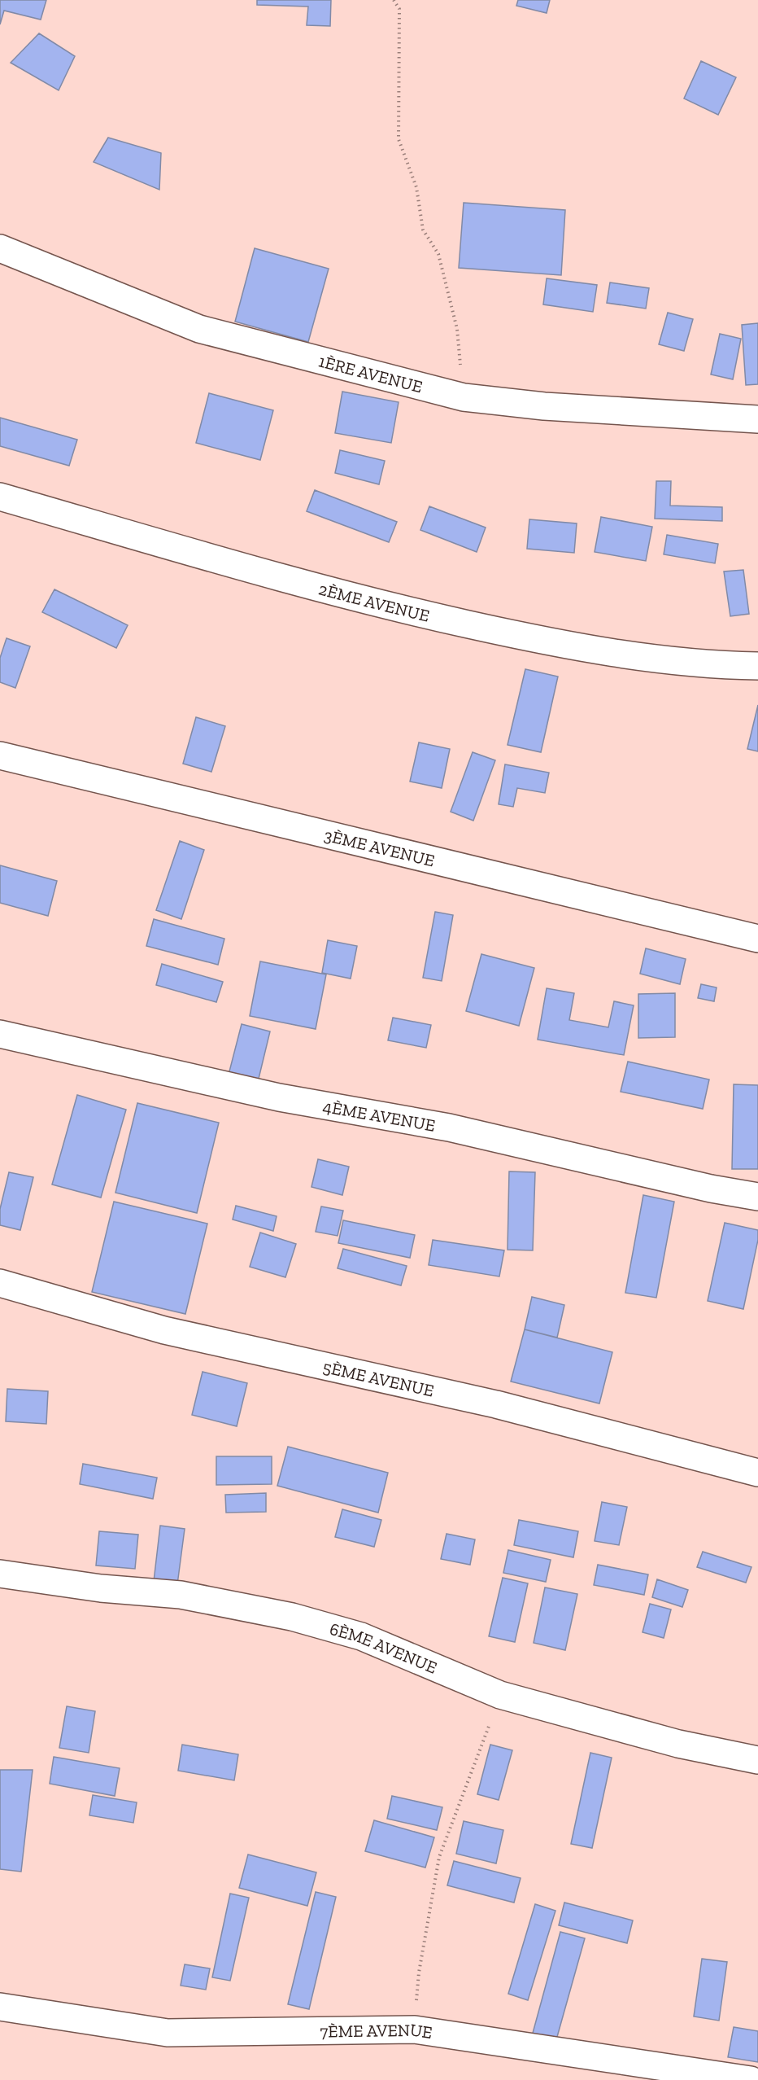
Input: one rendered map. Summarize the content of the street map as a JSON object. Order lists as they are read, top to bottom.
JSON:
{
  "streets": {
    "street": [
      "1ÈRE AVENUE",
      "2ÈME AVENUE",
      "3ÈME AVENUE",
      "4ÈME AVENUE",
      "5ÈME AVENUE",
      "6ÈME AVENUE",
      "7ÈME AVENUE"
    ]
  }
}
